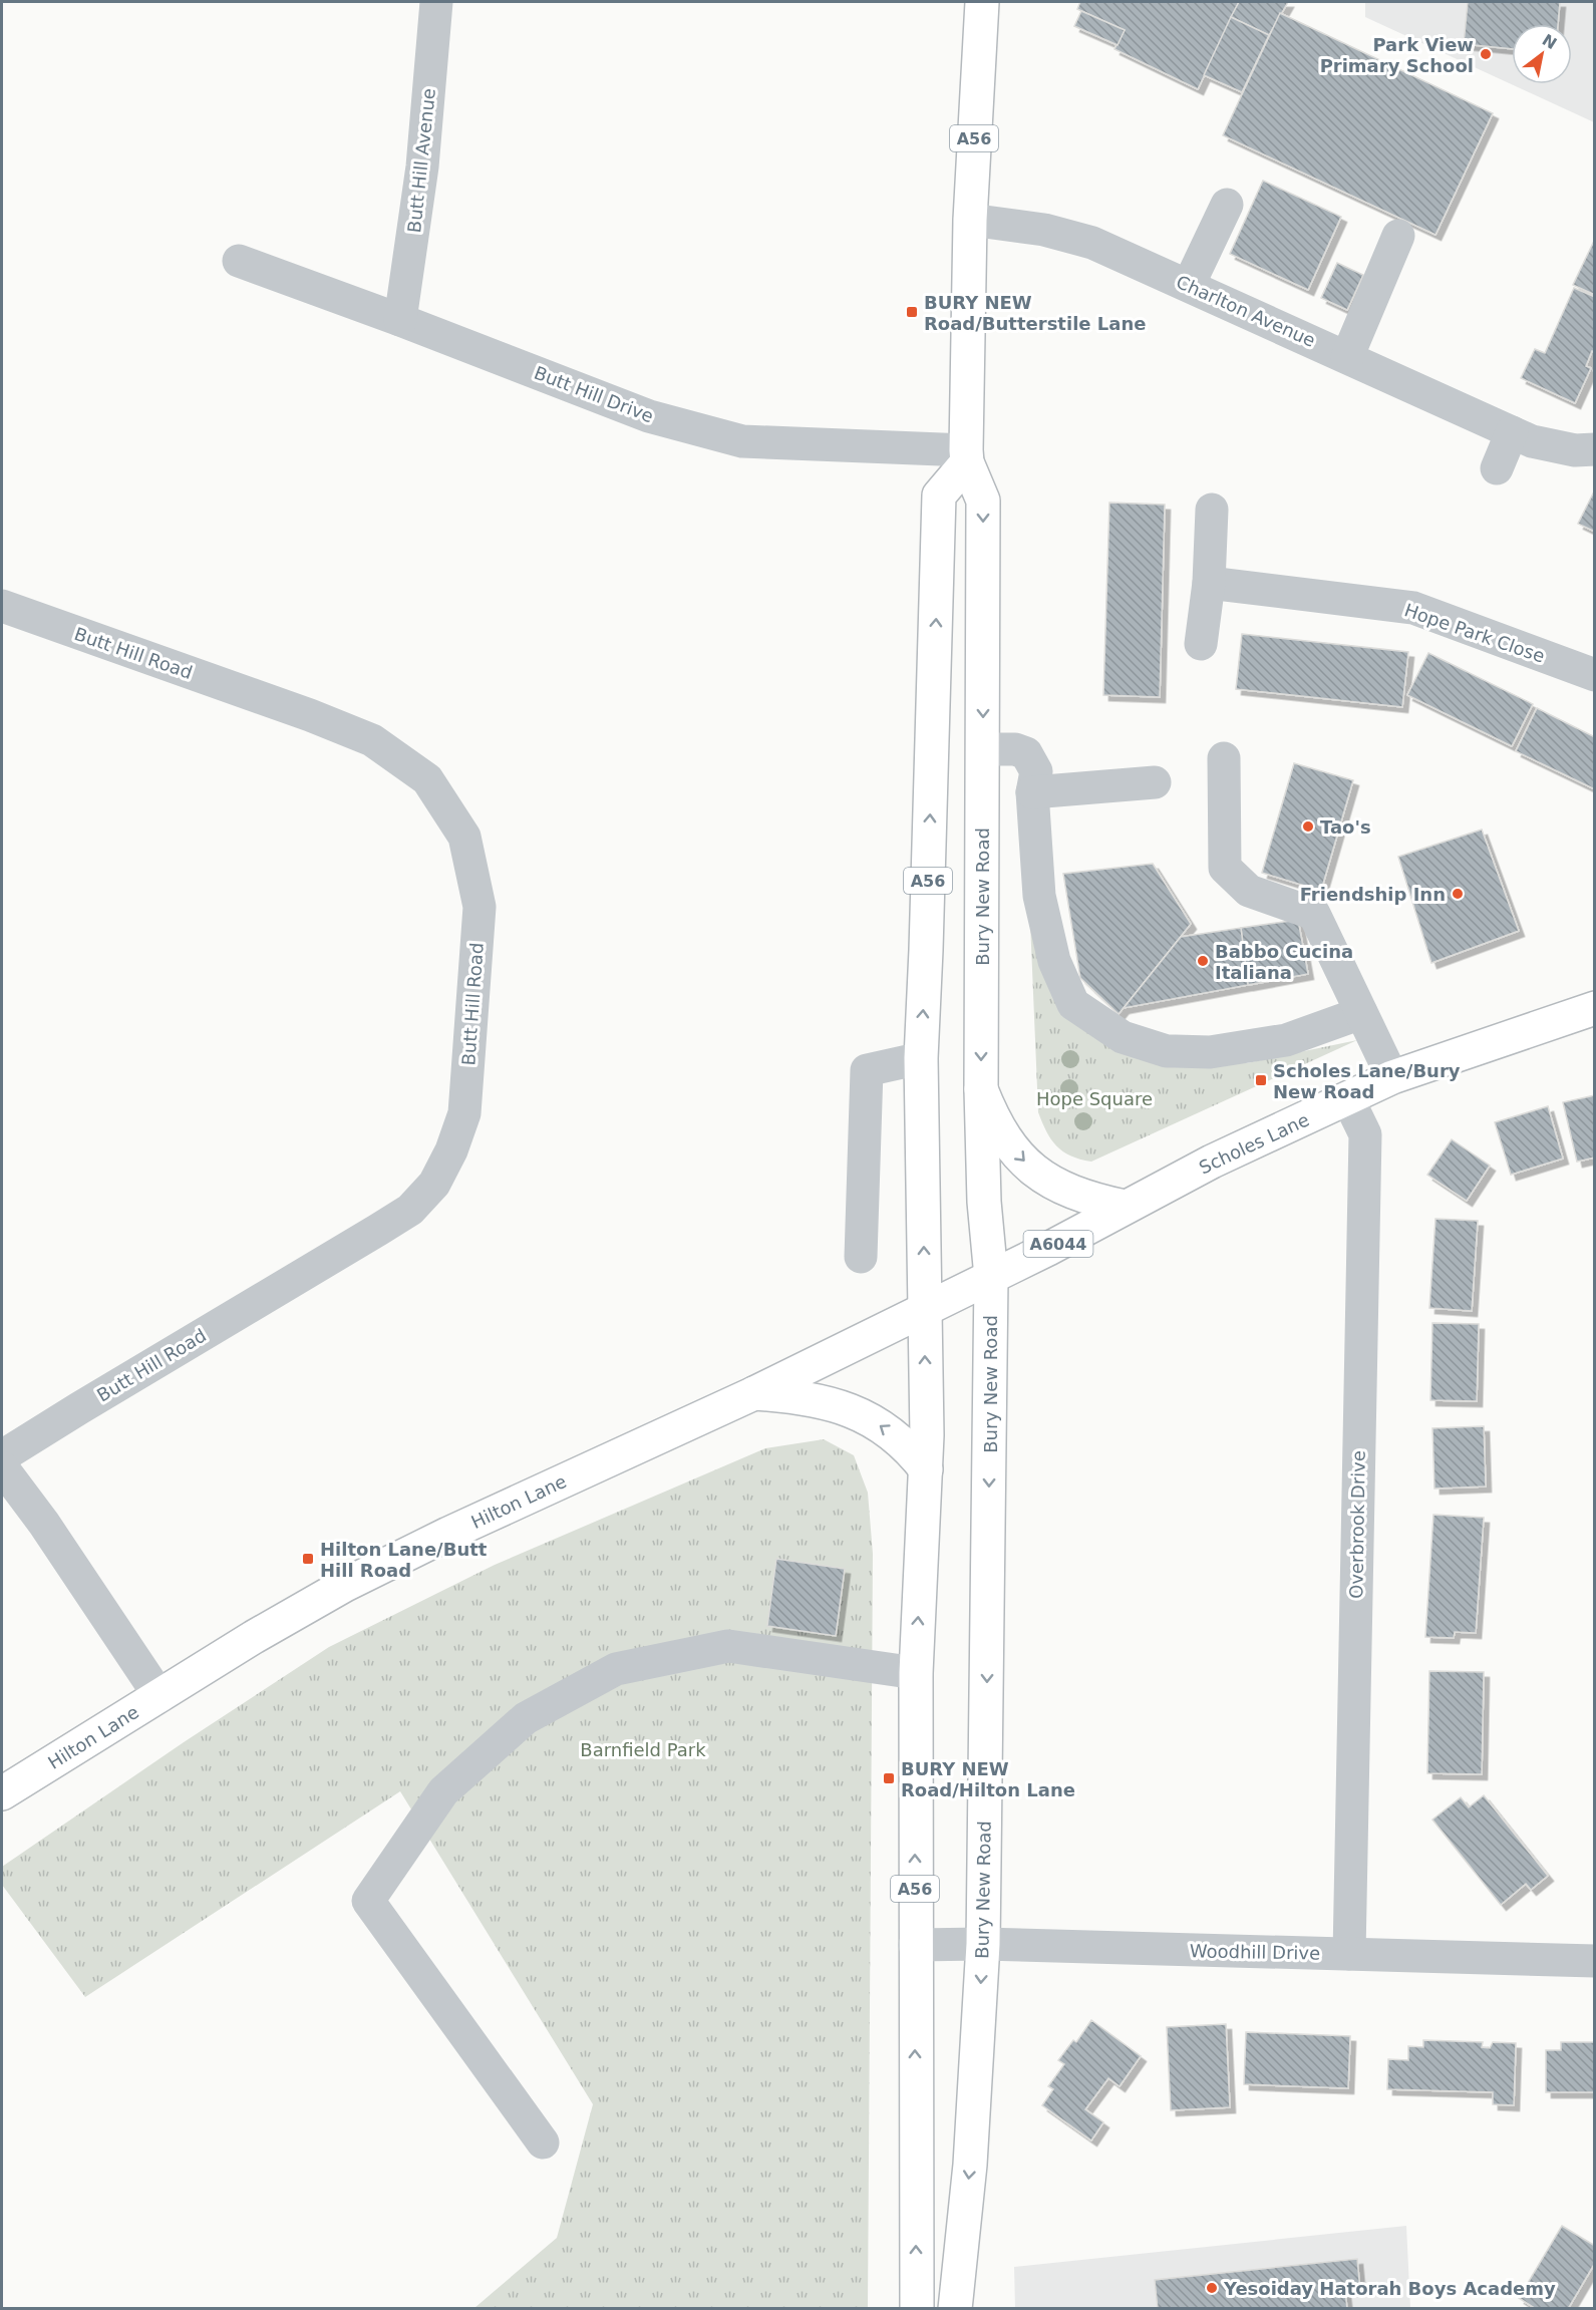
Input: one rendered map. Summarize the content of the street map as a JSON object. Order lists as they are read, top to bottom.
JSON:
{
  "streets": {
    "main road": [
      "A56",
      "Bury New Road",
      "Scholes Lane",
      "A6044",
      "Hilton Lane"
    ],
    "street": [
      "Butt Hill Avenue",
      "Charlton Avenue",
      "Butt Hill Drive",
      "Hope Park Close",
      "Butt Hill Road",
      "Overbrook Drive",
      "Woodhill Drive"
    ]
  },
  "crossings": [
    ["A56", "Butt Hill Drive"],
    ["A56", "Bury New Road"],
    ["A56", "Hilton Lane"],
    ["A56", "Woodhill Drive"],
    ["Butt Hill Avenue", "Butt Hill Drive"],
    ["Charlton Avenue", "Bury New Road"],
    ["Butt Hill Drive", "Bury New Road"],
    ["Bury New Road", "Scholes Lane"],
    ["Bury New Road", "Hilton Lane"],
    ["Bury New Road", "Woodhill Drive"],
    ["Scholes Lane", "Hilton Lane"],
    ["Scholes Lane", "Overbrook Drive"],
    ["Overbrook Drive", "Woodhill Drive"]
  ],
  "parks": ["Hope Square", "Barnfield Park"],
  "places": {
    "other": [
      "Park View Primary School",
      "Tao's",
      "Friendship Inn",
      "Babbo Cucina Italiana",
      "Yesoiday Hatorah Boys Academy"
    ],
    "transit": [
      "BURY NEW Road/Butterstile Lane",
      "Scholes Lane/Bury New Road",
      "Hilton Lane/Butt Hill Road",
      "BURY NEW Road/Hilton Lane"
    ]
  },
  "north": "top right"
}
